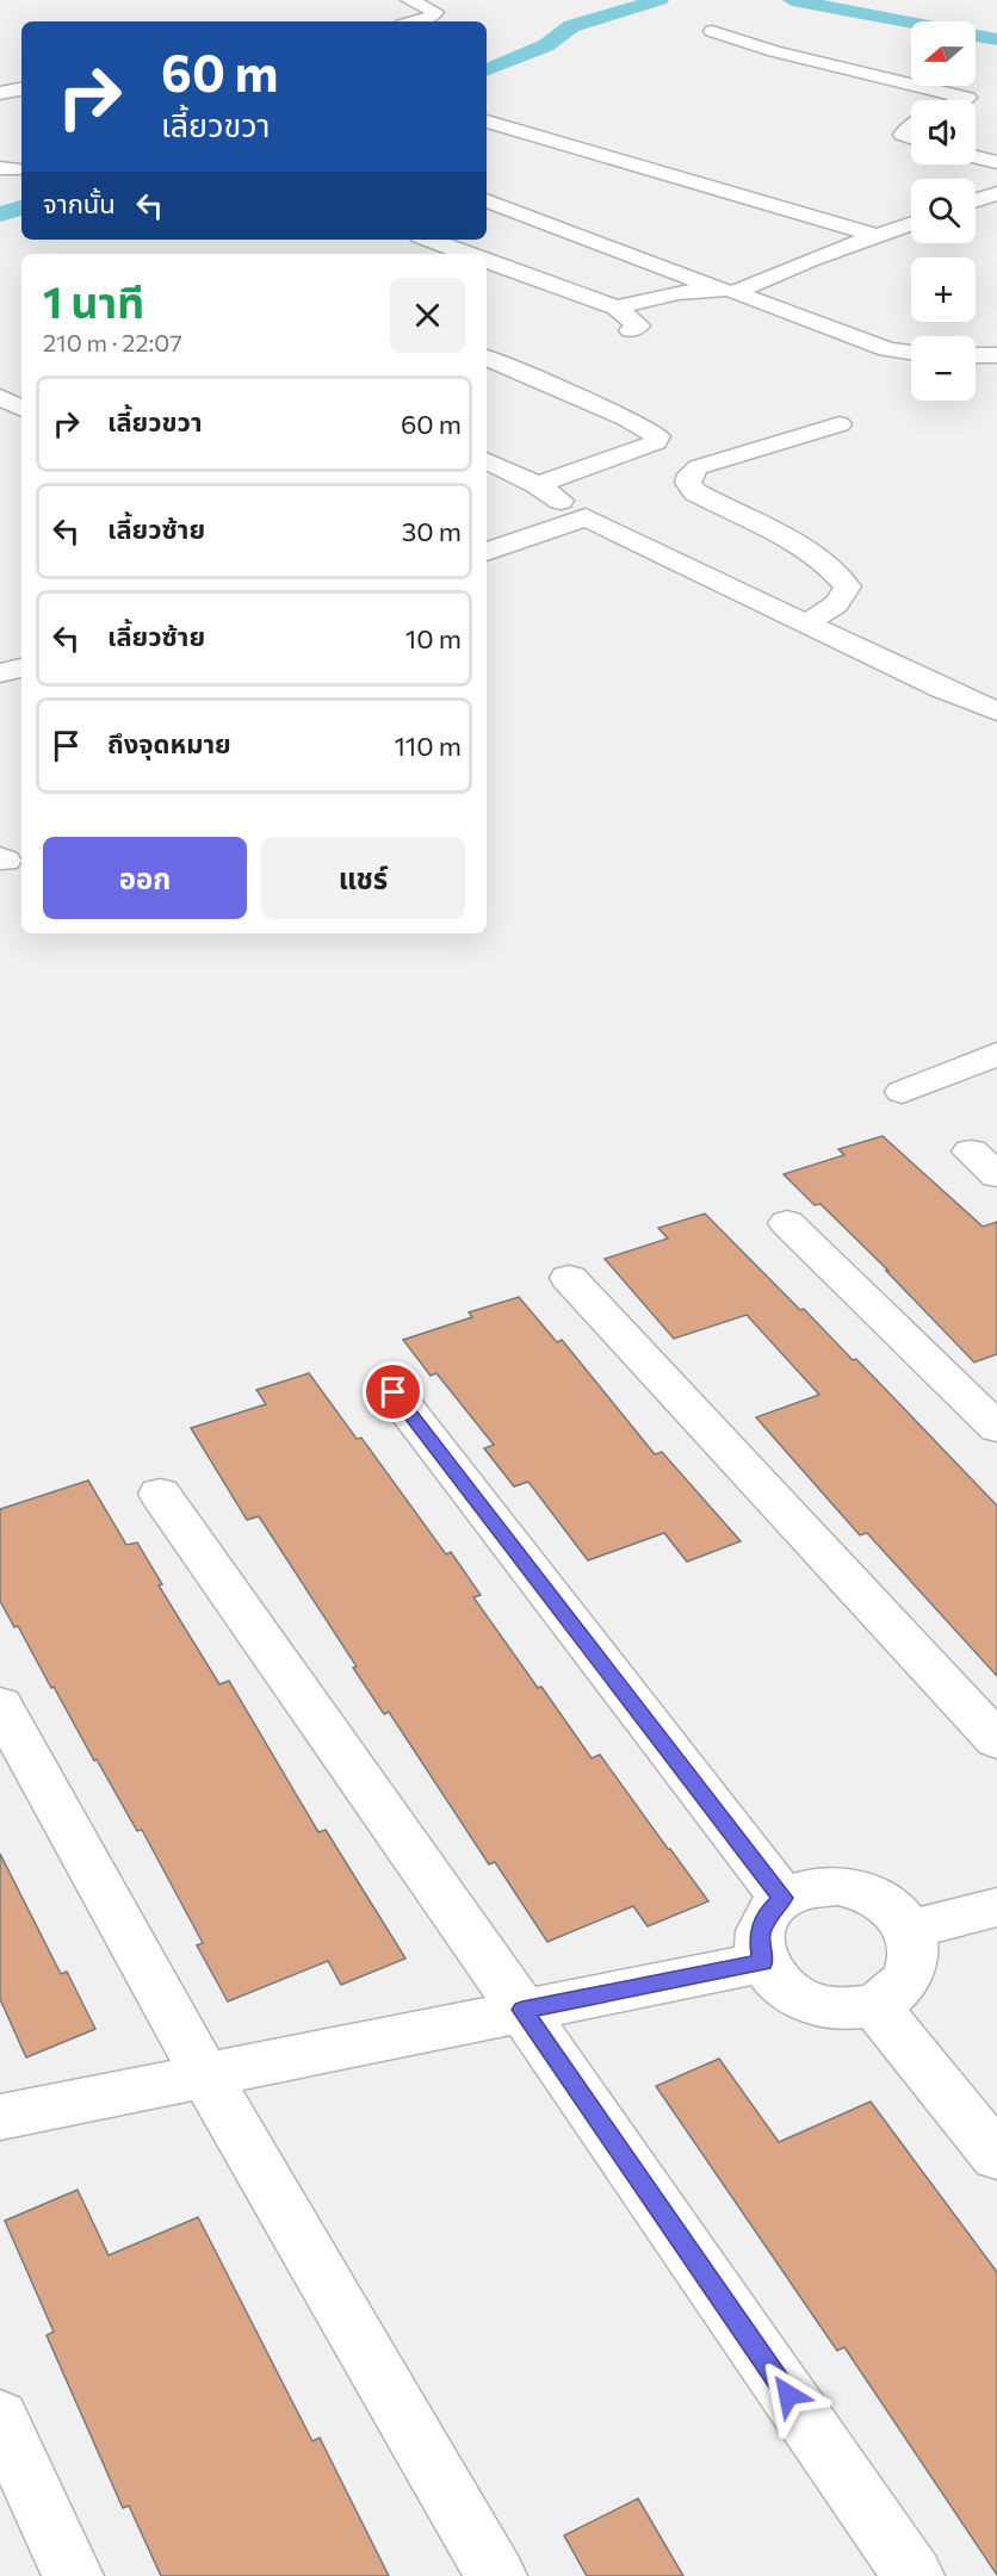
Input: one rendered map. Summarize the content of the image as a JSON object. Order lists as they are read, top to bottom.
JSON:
{
  "north": "left",
  "page": {
    "map_buttons": ["+", "−"],
    "turn": ["60 m", "เลี้ยวขวา"],
    "then": "จากนั้น",
    "heading": ["1 นาที", "210 m · 22:07"],
    "list": [
      {
        "name": "เลี้ยวขวา",
        "value": "60 m"
      },
      {
        "name": "เลี้ยวซ้าย",
        "value": "30 m"
      },
      {
        "name": "เลี้ยวซ้าย",
        "value": "10 m"
      },
      {
        "name": "ถึงจุดหมาย",
        "value": "110 m"
      }
    ],
    "buttons": ["ออก", "แชร์"]
  }
}
